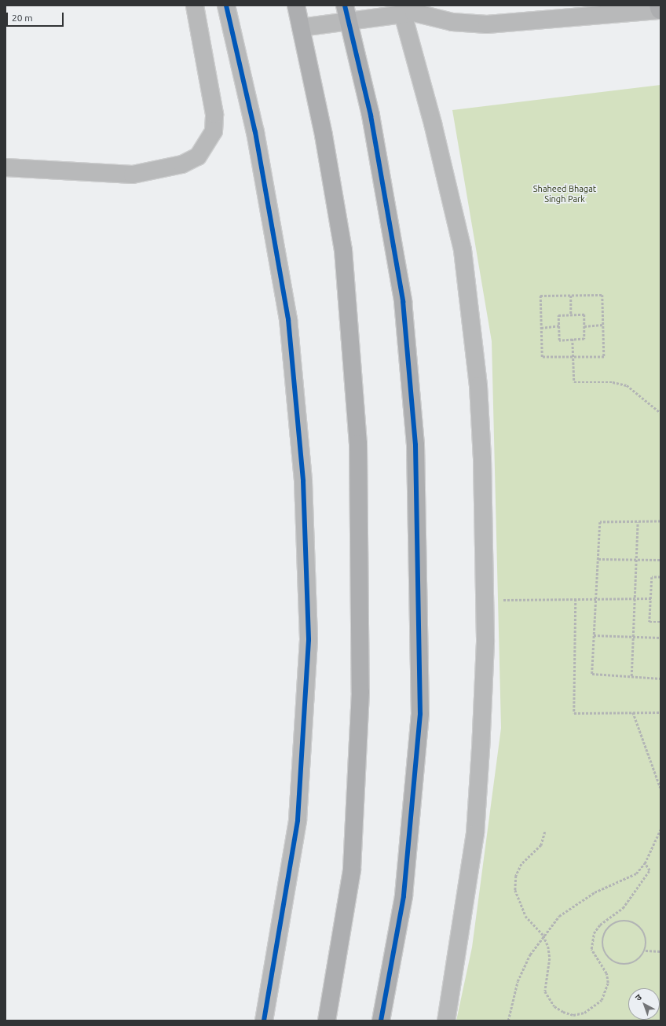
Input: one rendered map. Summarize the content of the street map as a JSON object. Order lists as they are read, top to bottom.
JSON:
{
  "parks": ["Shaheed Bhagat Singh Park"],
  "scale_bar": "20 m",
  "north": "top left"
}
